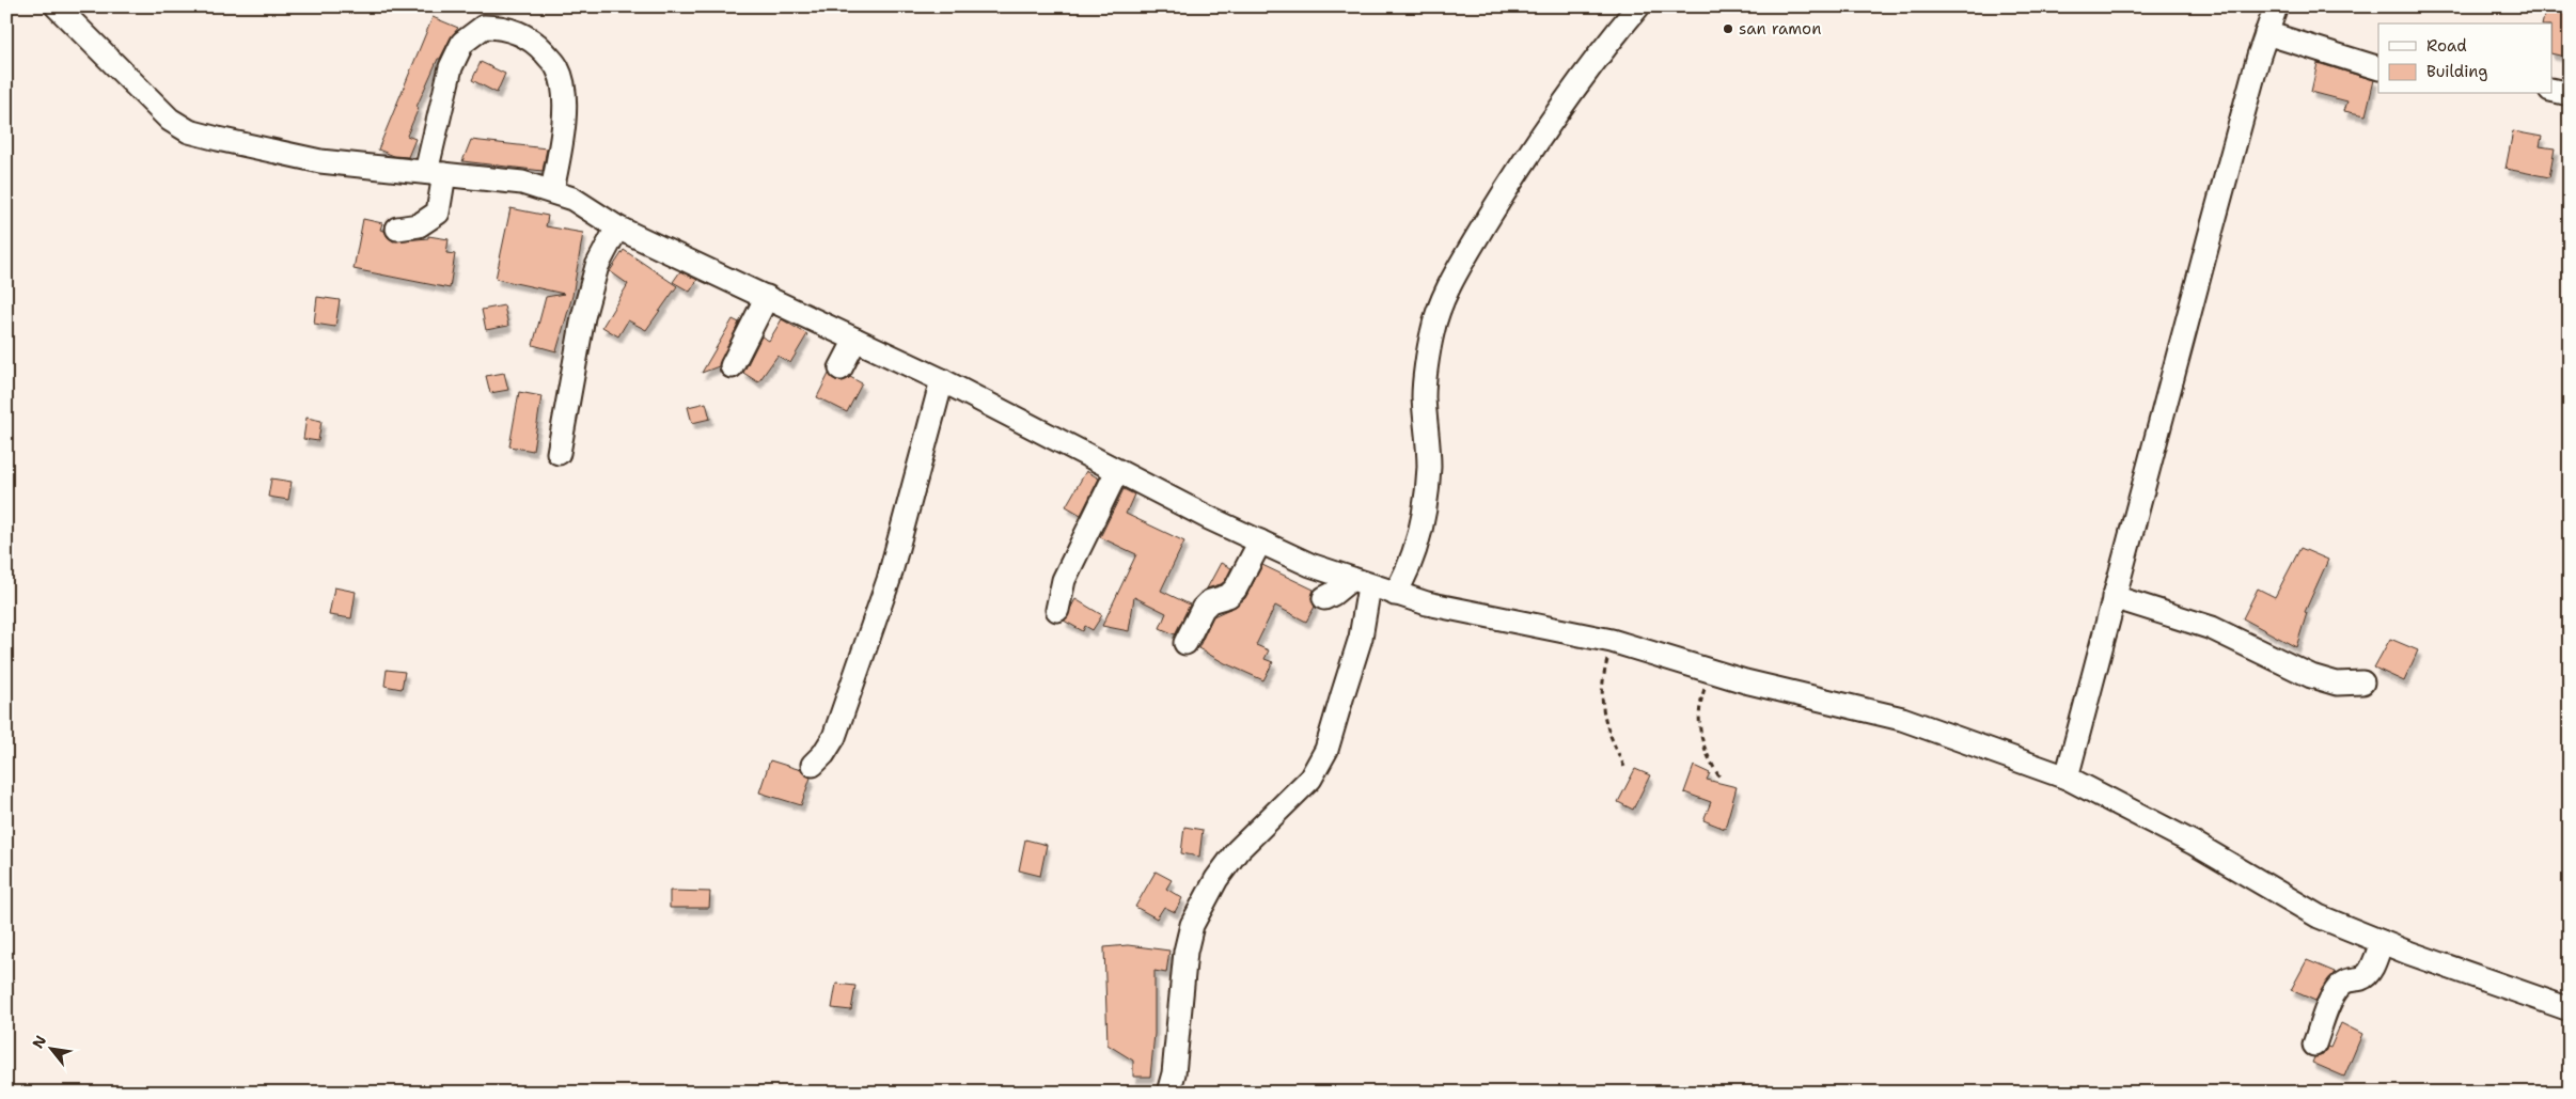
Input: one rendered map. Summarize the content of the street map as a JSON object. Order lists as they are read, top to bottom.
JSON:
{
  "places": ["san ramon"],
  "legend": ["Road", "Building"],
  "north": "top left"
}
